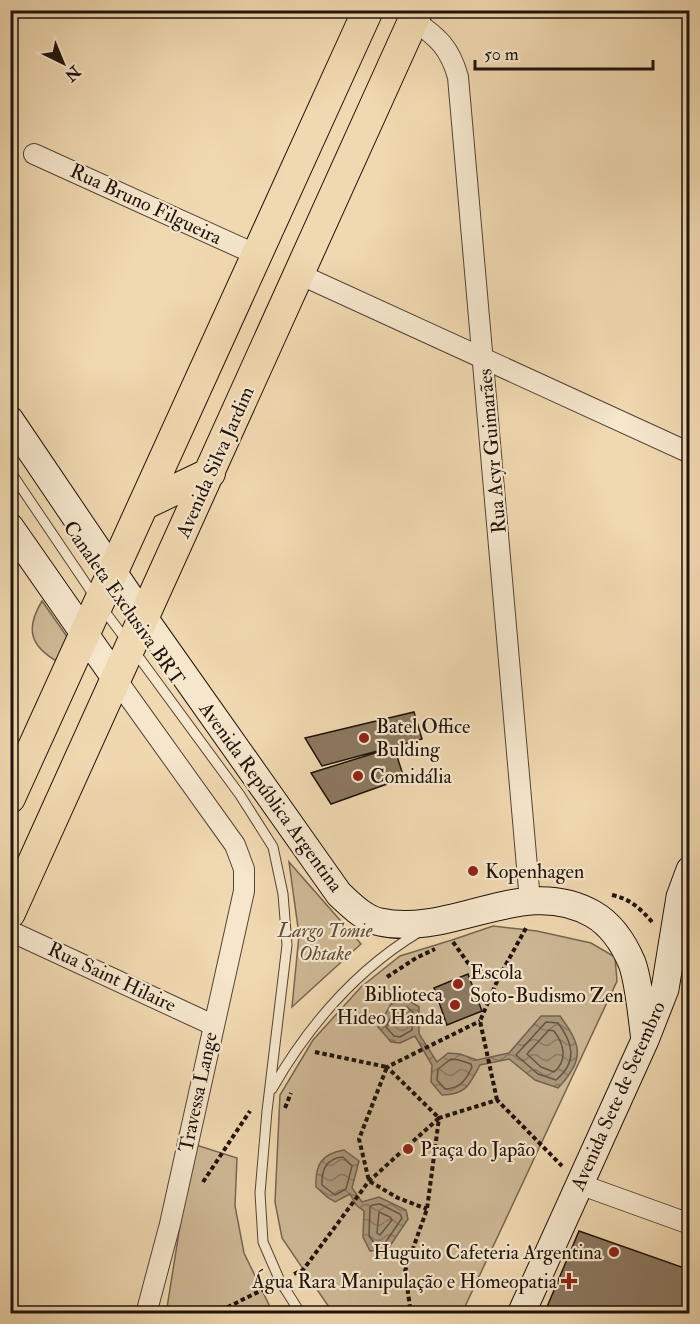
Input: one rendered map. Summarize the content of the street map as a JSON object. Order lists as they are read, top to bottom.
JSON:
{
  "streets": {
    "main road": ["Avenida Silva Jardim"],
    "street": [
      "Rua Bruno Filgueira",
      "Rua Acyr Guimarães",
      "Avenida República Argentina",
      "Rua Saint Hilaire",
      "Travessa Lange",
      "Avenida Sete de Setembro"
    ],
    "lane": ["Canaleta Exclusiva BRT"]
  },
  "crossings": [
    ["Rua Acyr Guimarães", "Avenida Silva Jardim"],
    ["Rua Acyr Guimarães", "Avenida República Argentina"],
    ["Avenida Silva Jardim", "Canaleta Exclusiva BRT"],
    ["Avenida Silva Jardim", "Avenida República Argentina"],
    ["Avenida Silva Jardim", "Travessa Lange"],
    ["Canaleta Exclusiva BRT", "Avenida República Argentina"],
    ["Avenida República Argentina", "Avenida Sete de Setembro"],
    ["Rua Saint Hilaire", "Travessa Lange"]
  ],
  "parks": ["Largo Tomie Ohtake"],
  "places": {
    "other": [
      "Batel Office Bulding",
      "Comidália",
      "Kopenhagen",
      "Escola Soto-Budismo Zen",
      "Biblioteca Hideo Handa",
      "Praça do Japão",
      "Huguito Cafeteria Argentina"
    ],
    "health": ["Água Rara Manipulação e Homeopatia"]
  },
  "scale_bar": "50 m",
  "north": "bottom right"
}
